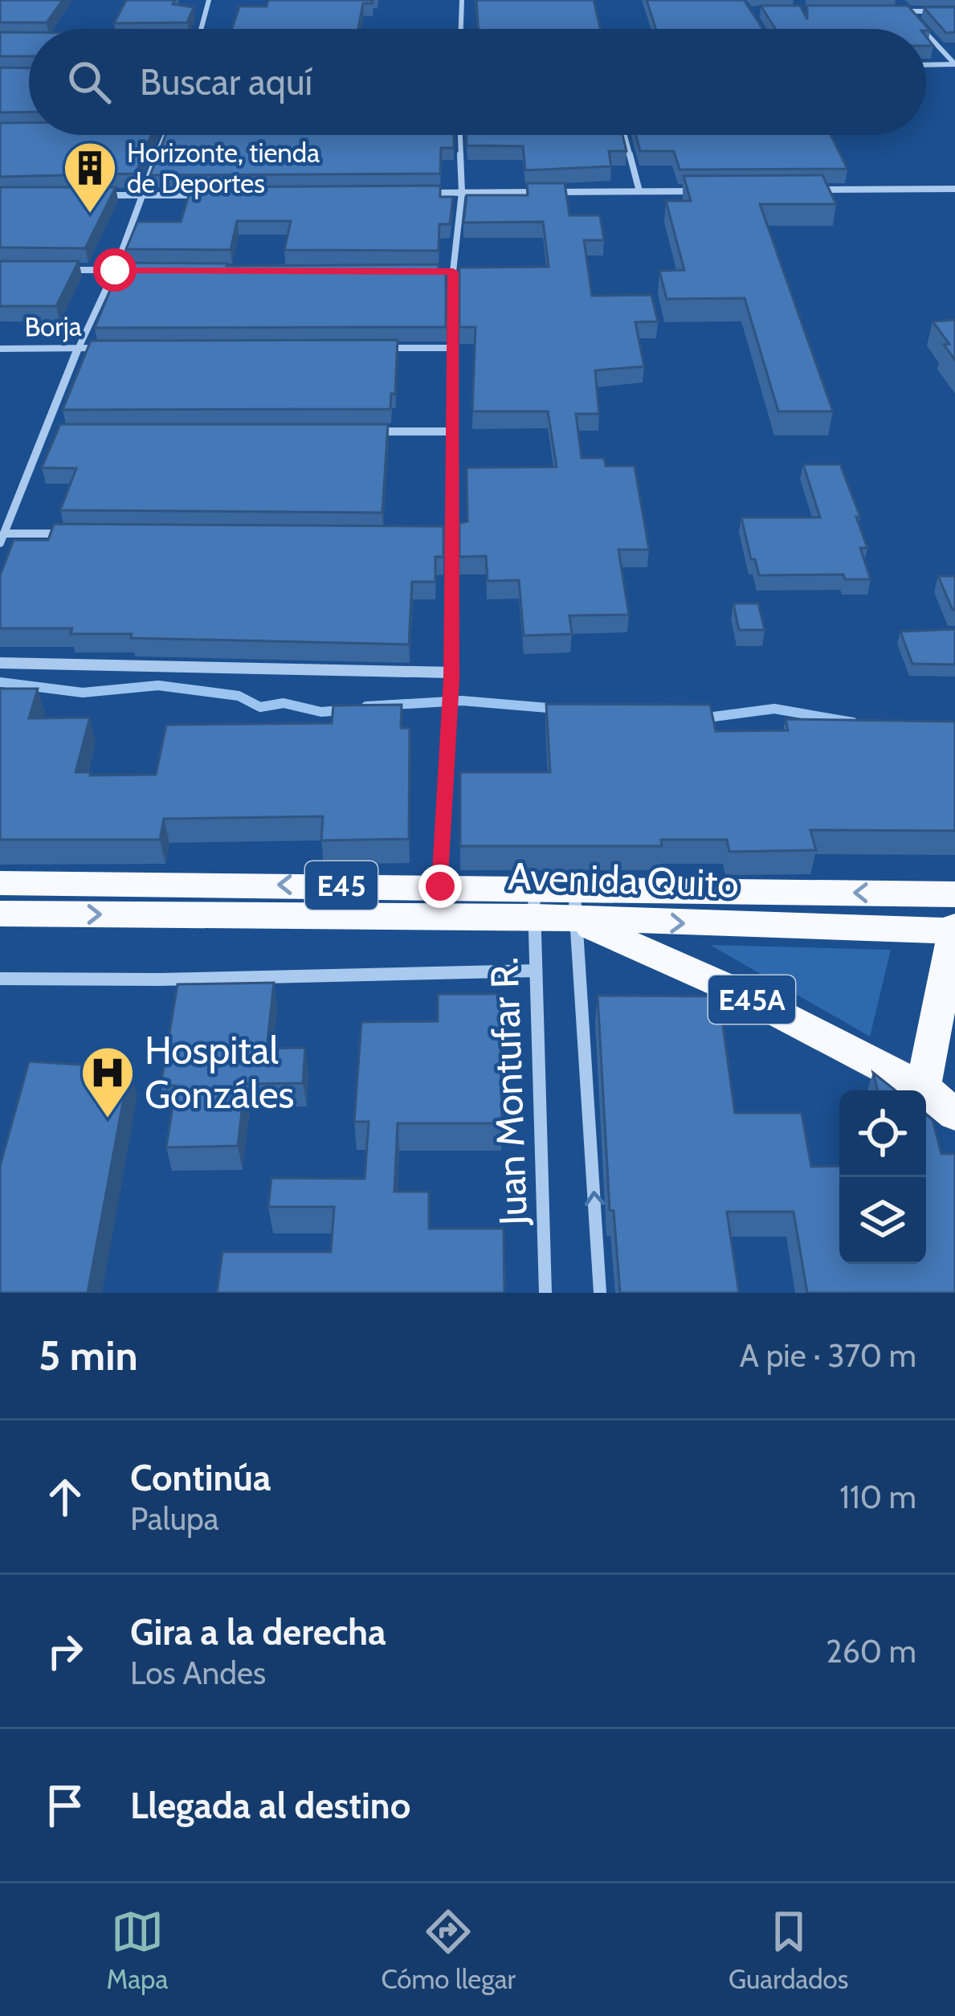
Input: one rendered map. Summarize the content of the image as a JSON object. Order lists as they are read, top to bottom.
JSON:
{
  "streets": {
    "highway": ["Avenida Quito", "E45", "E45A"],
    "street": ["Borja", "Juan Montufar R."]
  },
  "crossings": [
    ["Avenida Quito", "E45A"],
    ["Avenida Quito", "Juan Montufar R."]
  ],
  "places": {
    "building": ["Horizonte, tienda de Deportes"],
    "hospital": ["Hospital Gonzáles"]
  },
  "page": {
    "search": "Buscar aquí",
    "heading": ["5 min", "A pie · 370 m"],
    "list": [
      ["Continúa", "Palupa", "110 m"],
      ["Gira a la derecha", "Los Andes", "260 m"],
      "Llegada al destino"
    ],
    "nav": ["Mapa", "Cómo llegar", "Guardados"]
  }
}
